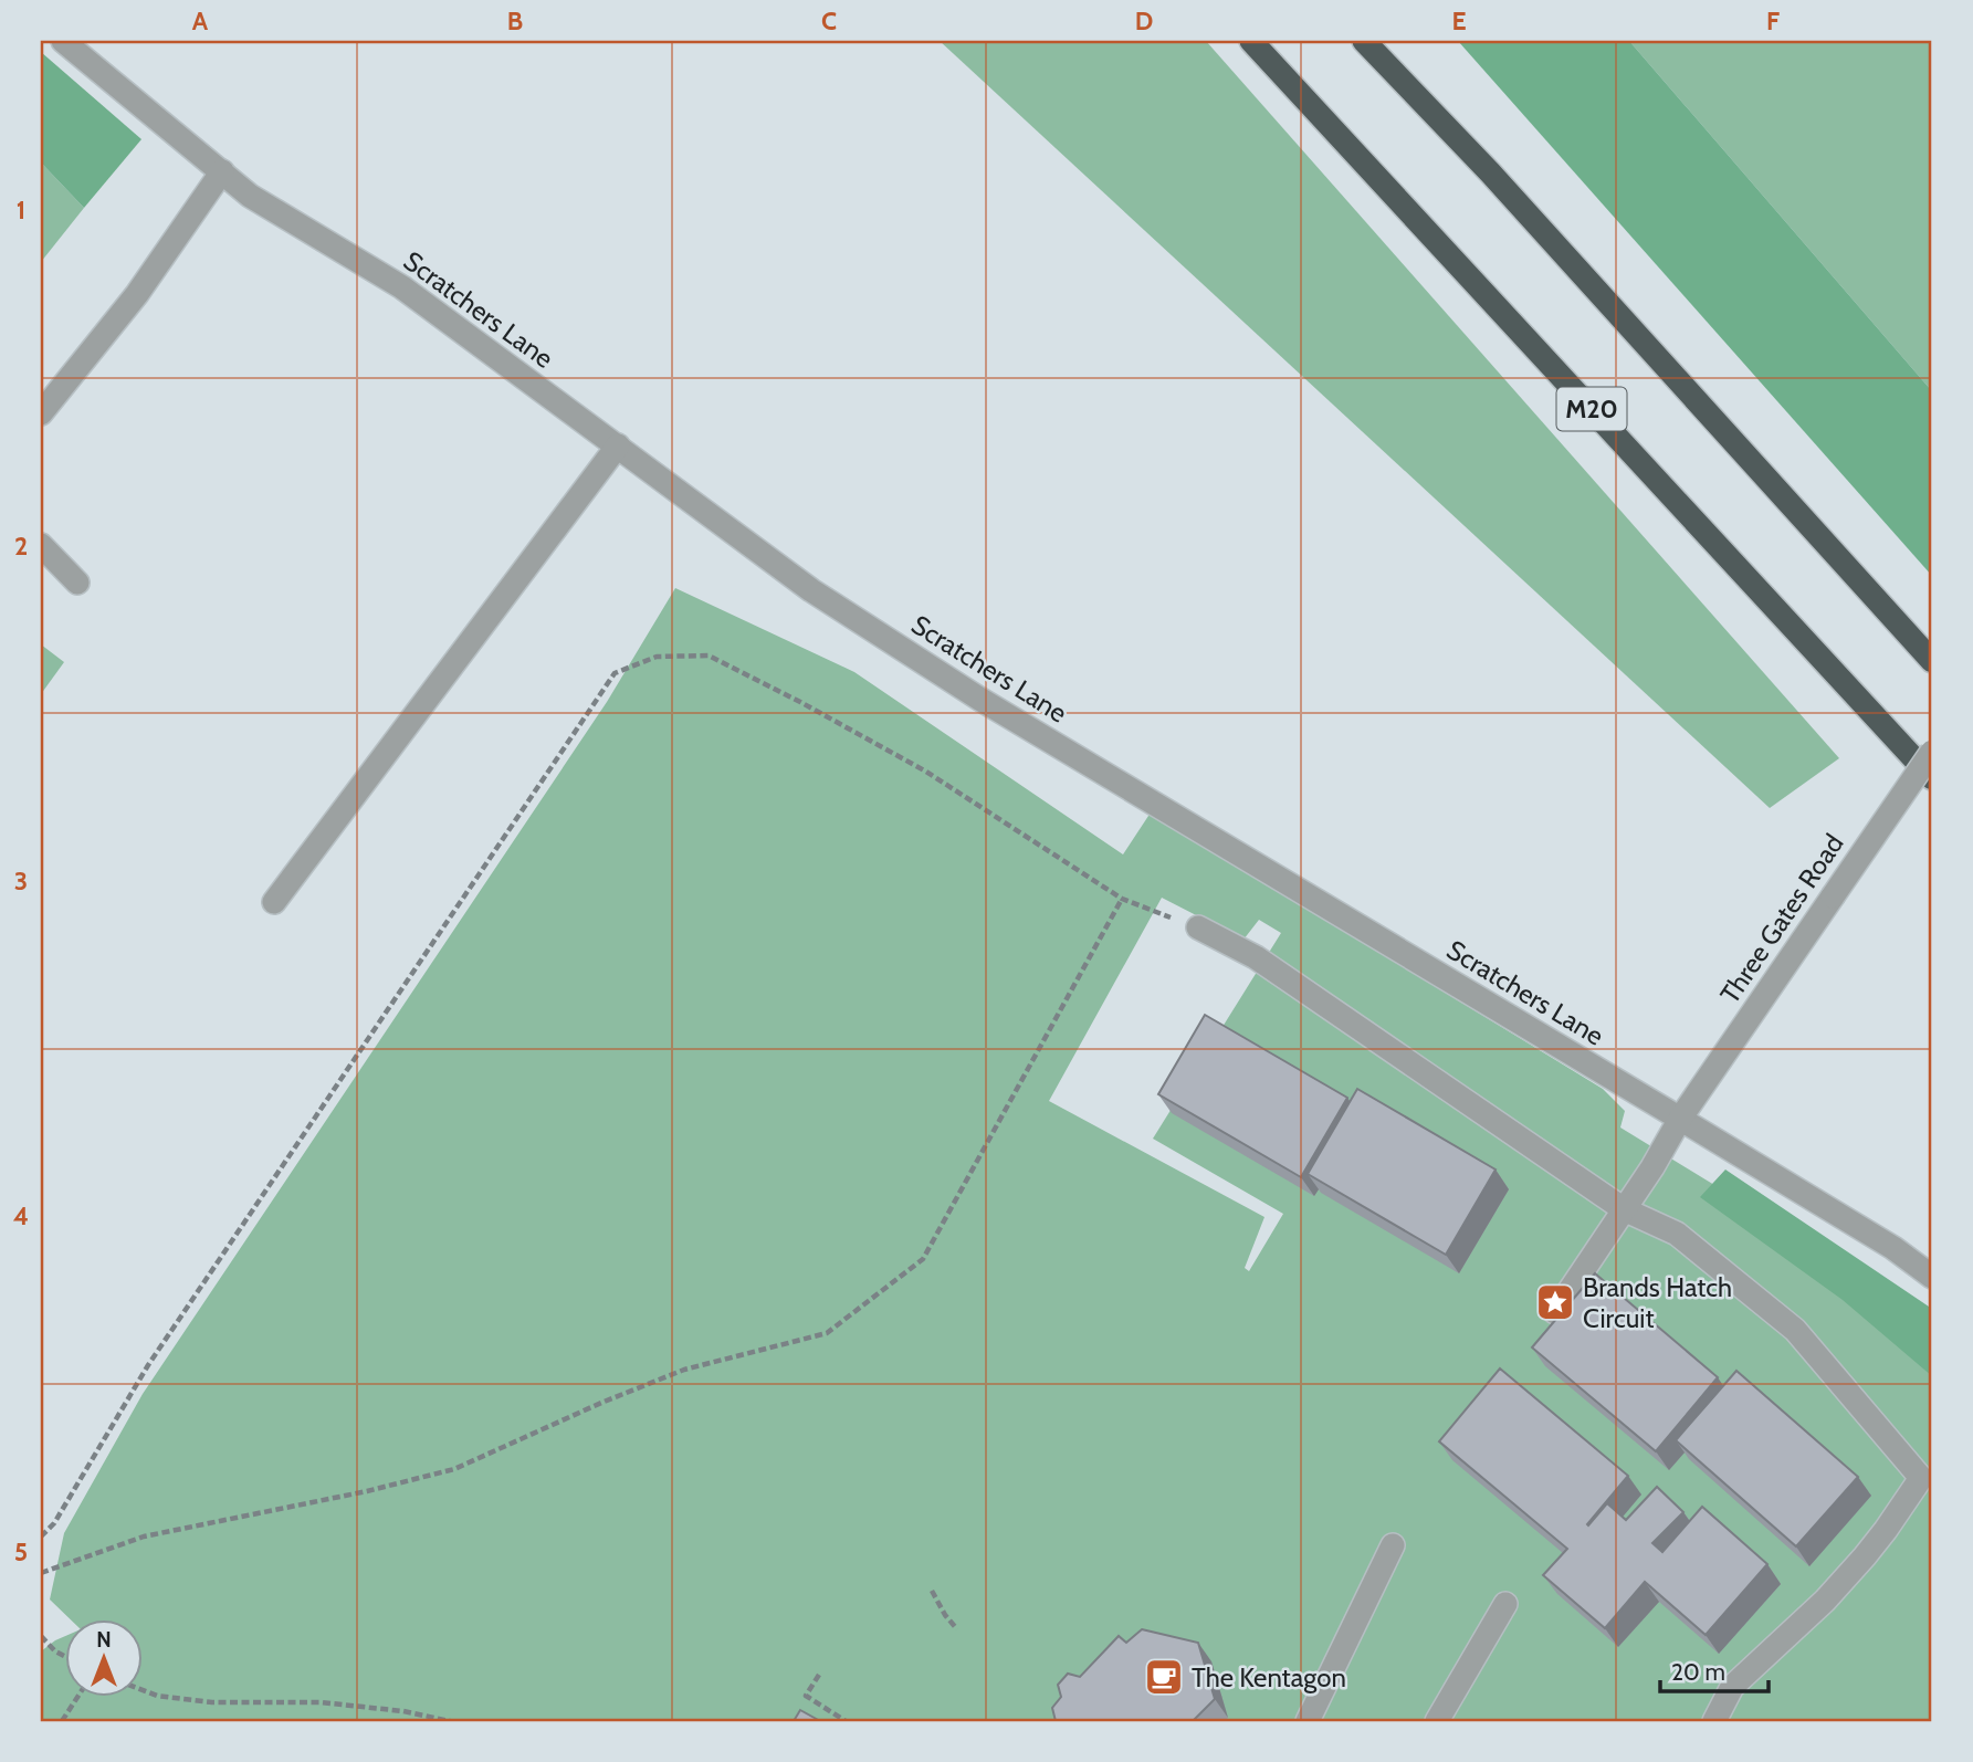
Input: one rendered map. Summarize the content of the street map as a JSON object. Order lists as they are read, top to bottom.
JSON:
{
  "streets": {
    "highway": ["M20"],
    "street": ["Scratchers Lane", "Three Gates Road"]
  },
  "crossings": [
    ["Scratchers Lane", "Three Gates Road"]
  ],
  "places": {
    "place": ["Brands Hatch Circuit"],
    "cafe": ["The Kentagon"]
  },
  "scale_bar": "20 m",
  "north": "top",
  "grid": {
    "columns": [
      "A",
      "B",
      "C",
      "D",
      "E",
      "F"
    ],
    "rows": [
      "1",
      "2",
      "3",
      "4",
      "5"
    ]
  }
}
